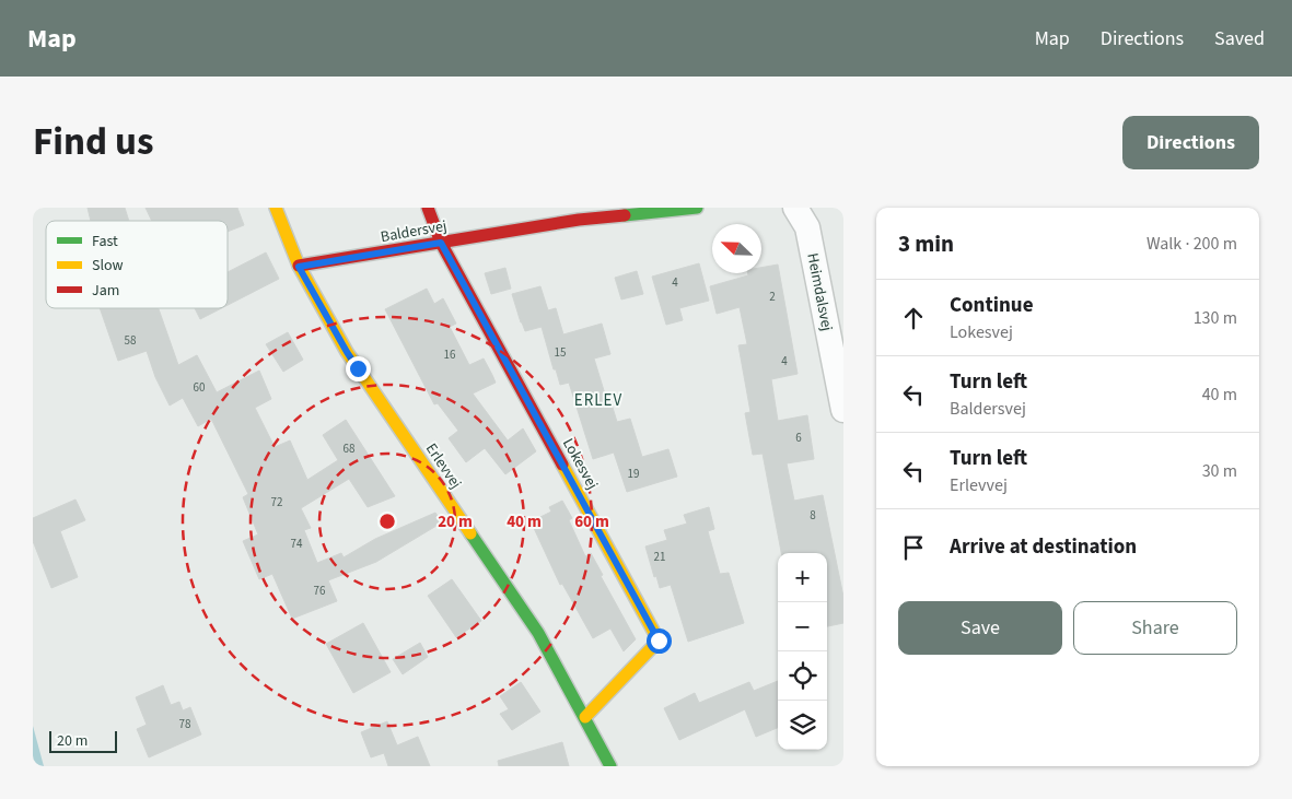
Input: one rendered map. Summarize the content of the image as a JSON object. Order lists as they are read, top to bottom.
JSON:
{
  "streets": {
    "street": [
      "Baldersvej",
      "Heimdalsvej",
      "Lokesvej",
      "Erlevvej"
    ]
  },
  "crossings": [
    ["Baldersvej", "Lokesvej"],
    ["Baldersvej", "Erlevvej"],
    ["Lokesvej", "Erlevvej"]
  ],
  "districts": ["ERLEV"],
  "house_numbers": [
    "4",
    "2",
    "58",
    "15",
    "16",
    "4",
    "60",
    "6",
    "68",
    "19",
    "72",
    "8",
    "74",
    "21",
    "76",
    "78"
  ],
  "legend": ["Fast", "Slow", "Jam"],
  "scale_bar": "20 m",
  "north": "top left",
  "page": {
    "header": "Map",
    "nav": ["Map", "Directions", "Saved"],
    "title": "Find us",
    "buttons": [
      "Directions",
      ["Save", "Share"]
    ],
    "heading": ["3 min", "Walk · 200 m"],
    "list": [
      ["Continue", "Lokesvej", "130 m"],
      ["Turn left", "Baldersvej", "40 m"],
      ["Turn left", "Erlevvej", "30 m"],
      "Arrive at destination"
    ],
    "map_buttons": ["+", "−"],
    "scale": "20 m"
  },
  "rings": ["20 m", "40 m", "60 m"]
}
